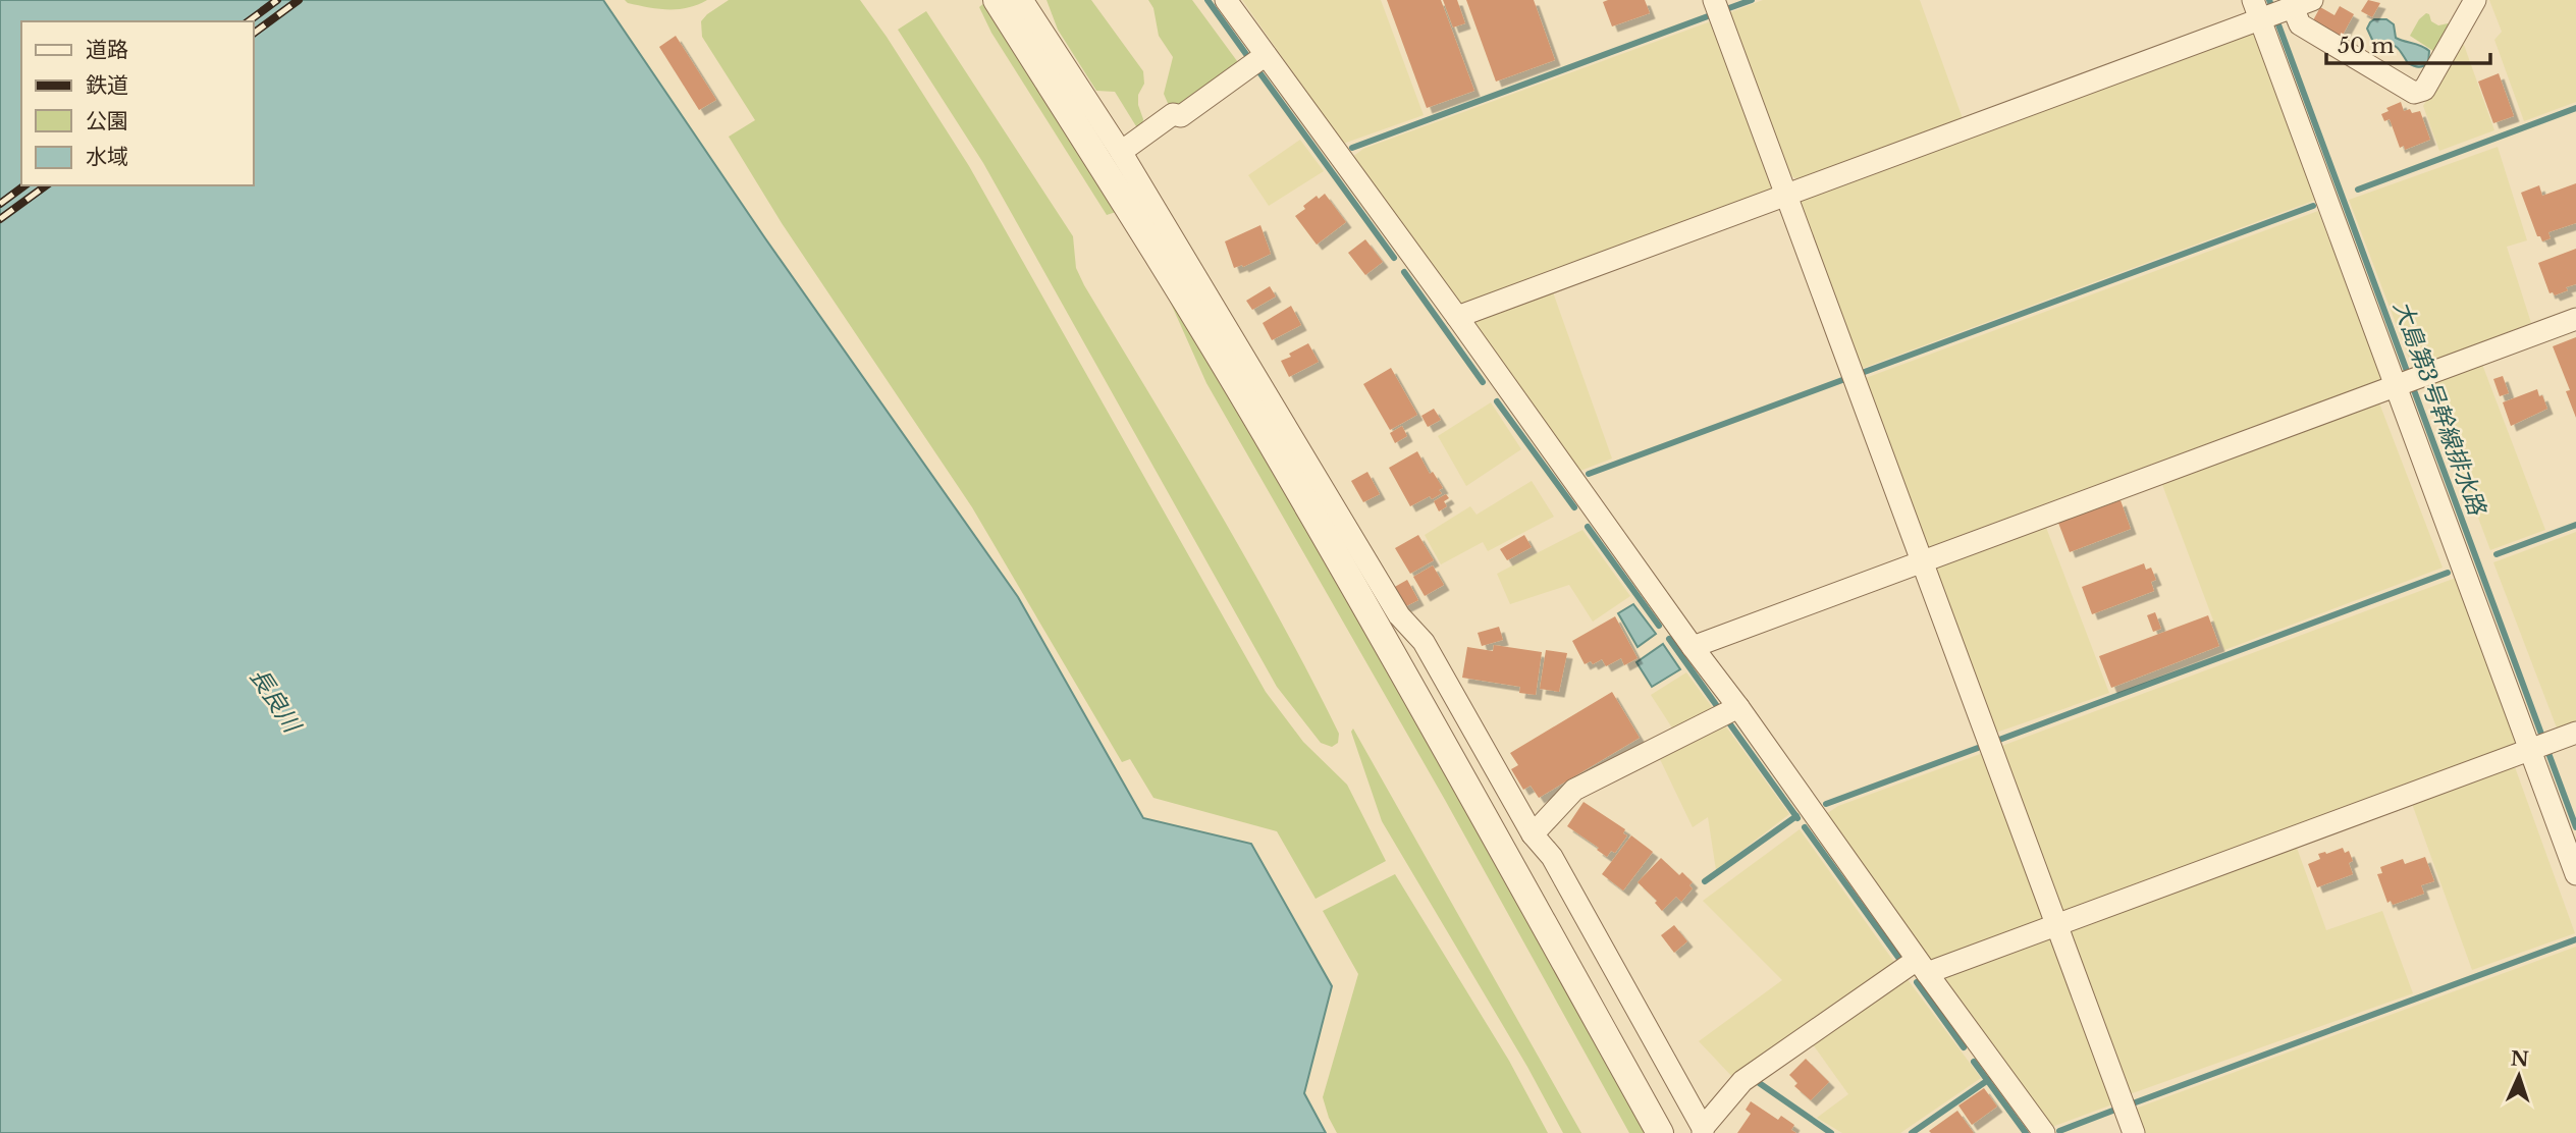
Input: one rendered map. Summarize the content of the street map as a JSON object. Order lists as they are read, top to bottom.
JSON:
{
  "water": ["大島第3号幹線排水路", "長良川"],
  "legend": [
    "道路",
    "鉄道",
    "公園",
    "水域"
  ],
  "scale_bar": "50 m",
  "north": "top"
}
